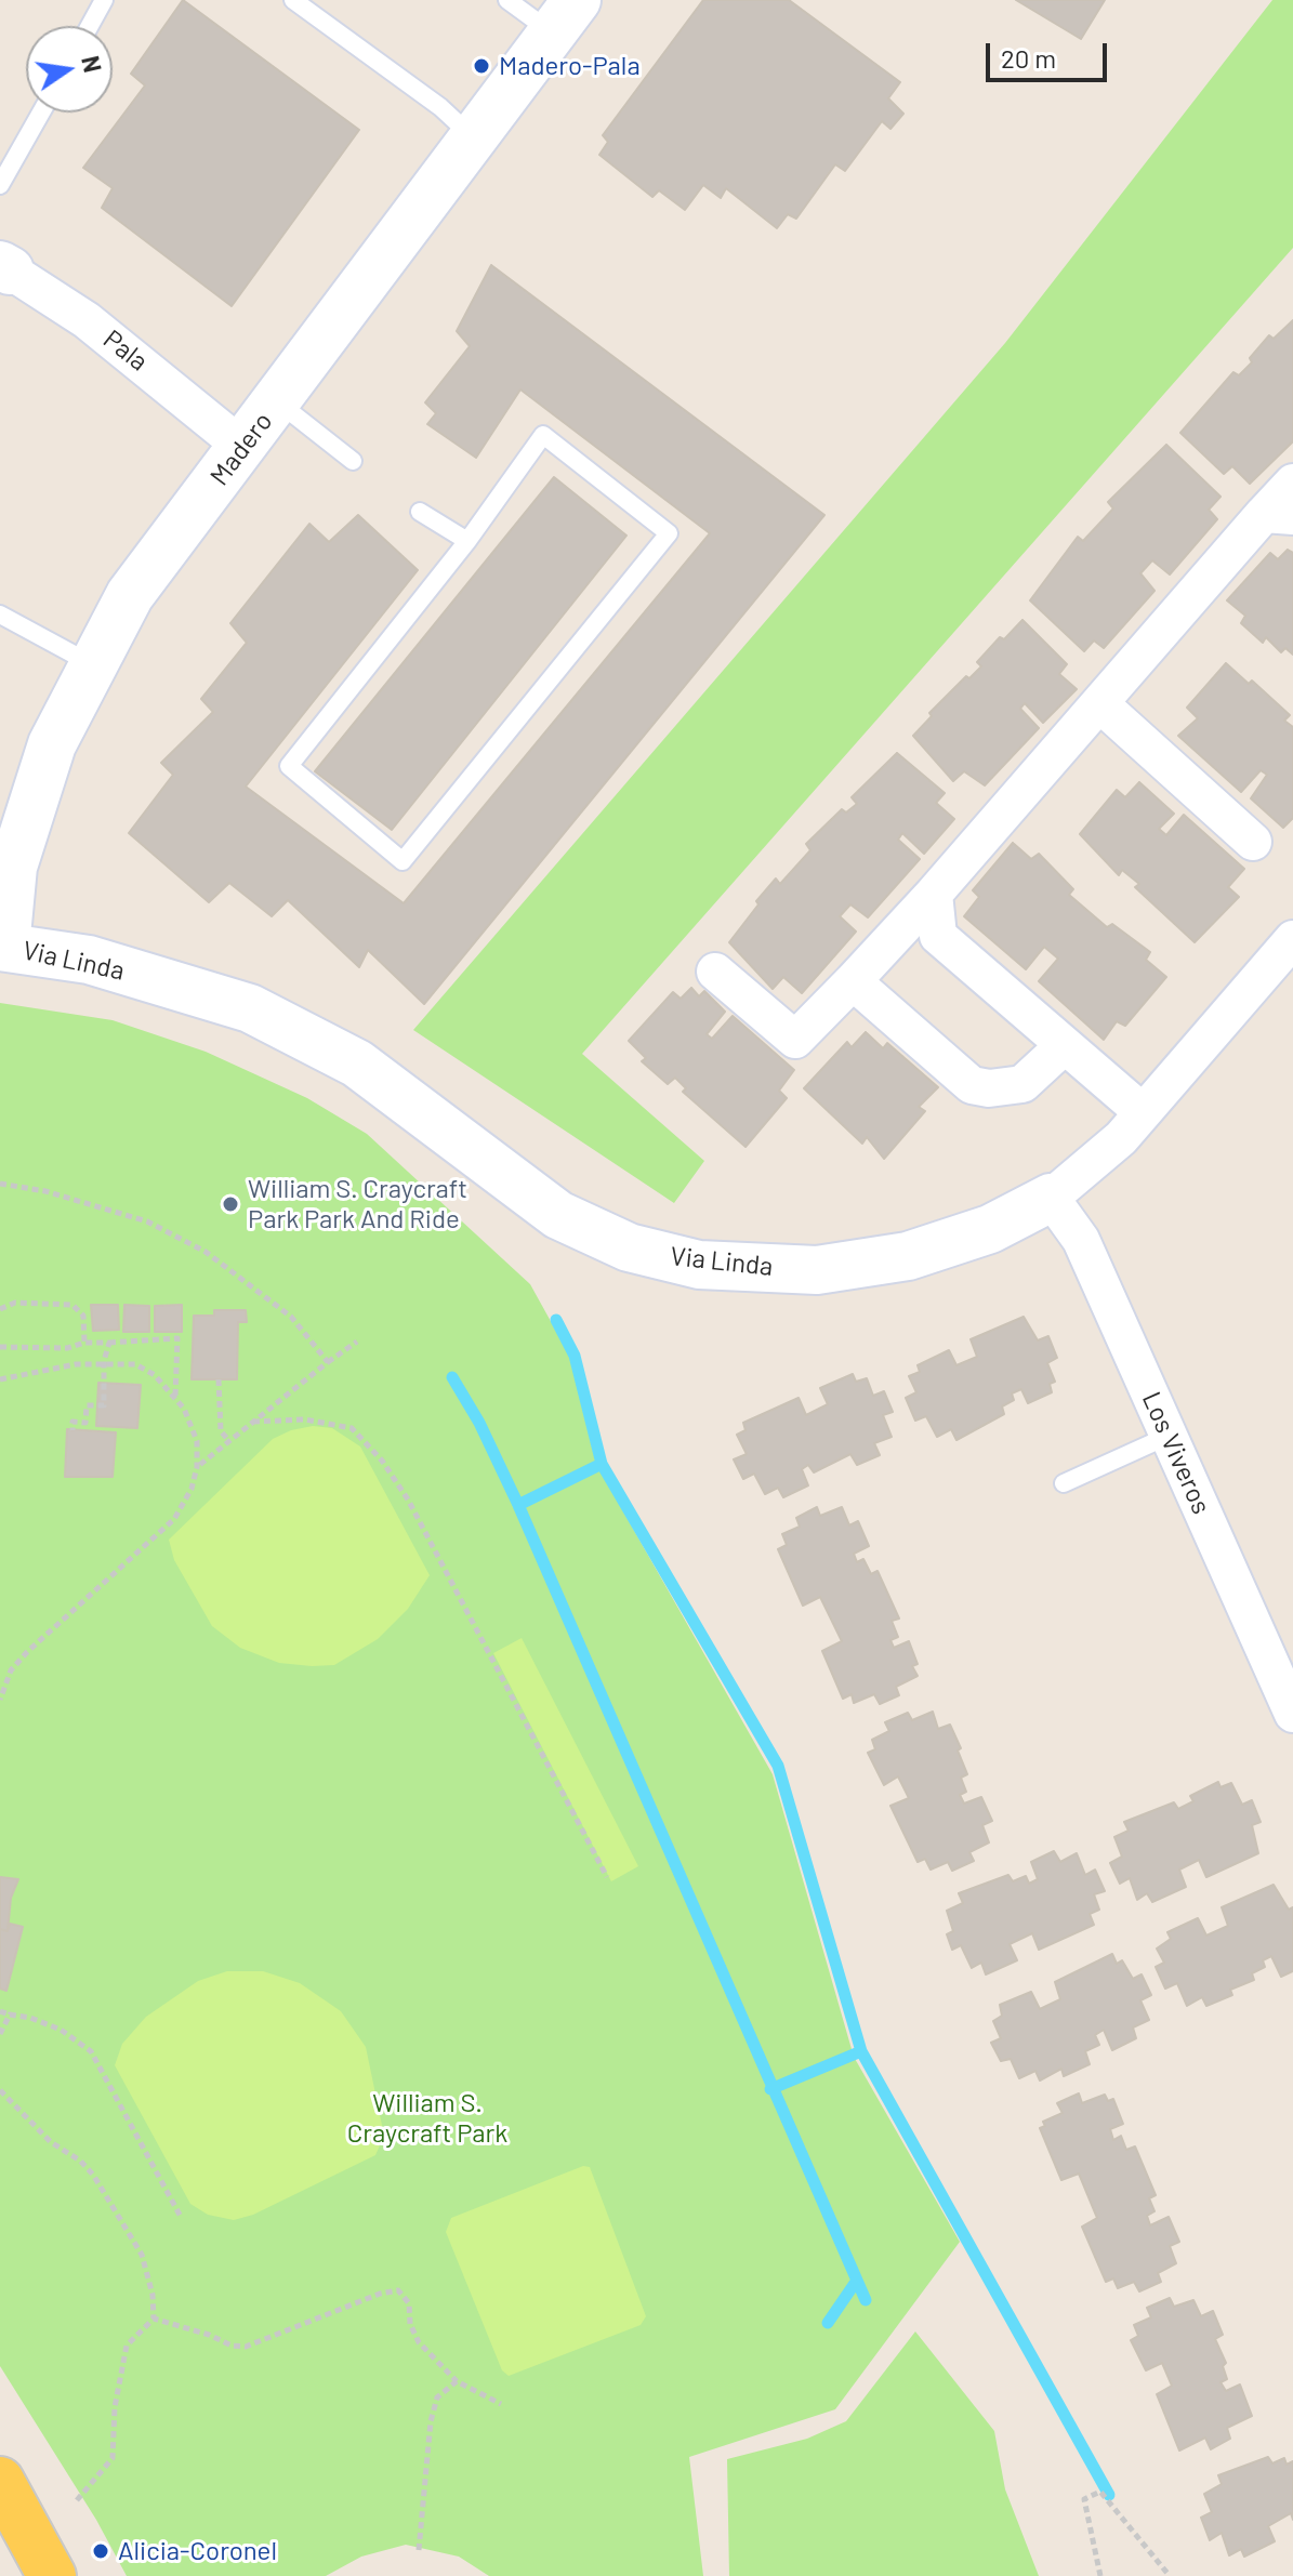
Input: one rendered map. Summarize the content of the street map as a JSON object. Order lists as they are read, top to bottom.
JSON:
{
  "streets": {
    "street": [
      "Pala",
      "Madero",
      "Via Linda",
      "Los Viveros"
    ]
  },
  "crossings": [
    ["Pala", "Madero"],
    ["Madero", "Via Linda"],
    ["Via Linda", "Los Viveros"]
  ],
  "parks": ["William S. Craycraft Park"],
  "places": ["Madero-Pala", "William S. Craycraft Park Park And Ride", "Alicia-Coronel"],
  "scale_bar": "20 m",
  "north": "right"
}
